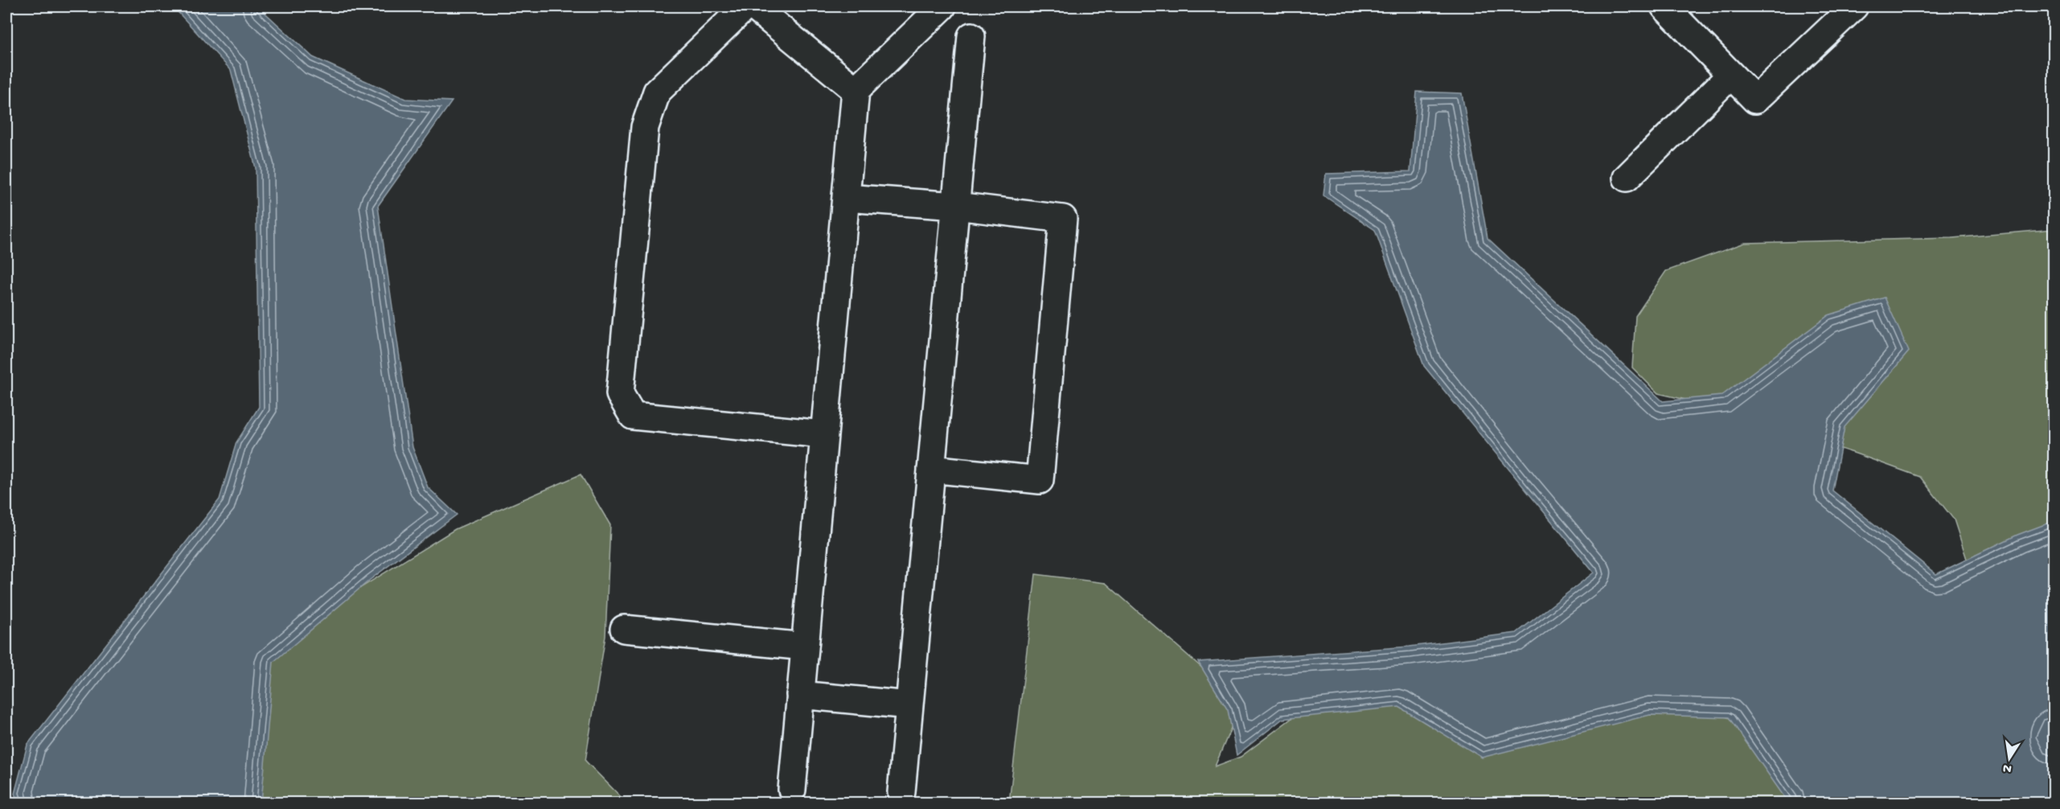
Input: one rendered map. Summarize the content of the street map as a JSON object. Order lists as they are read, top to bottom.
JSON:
{
  "north": "bottom"
}
